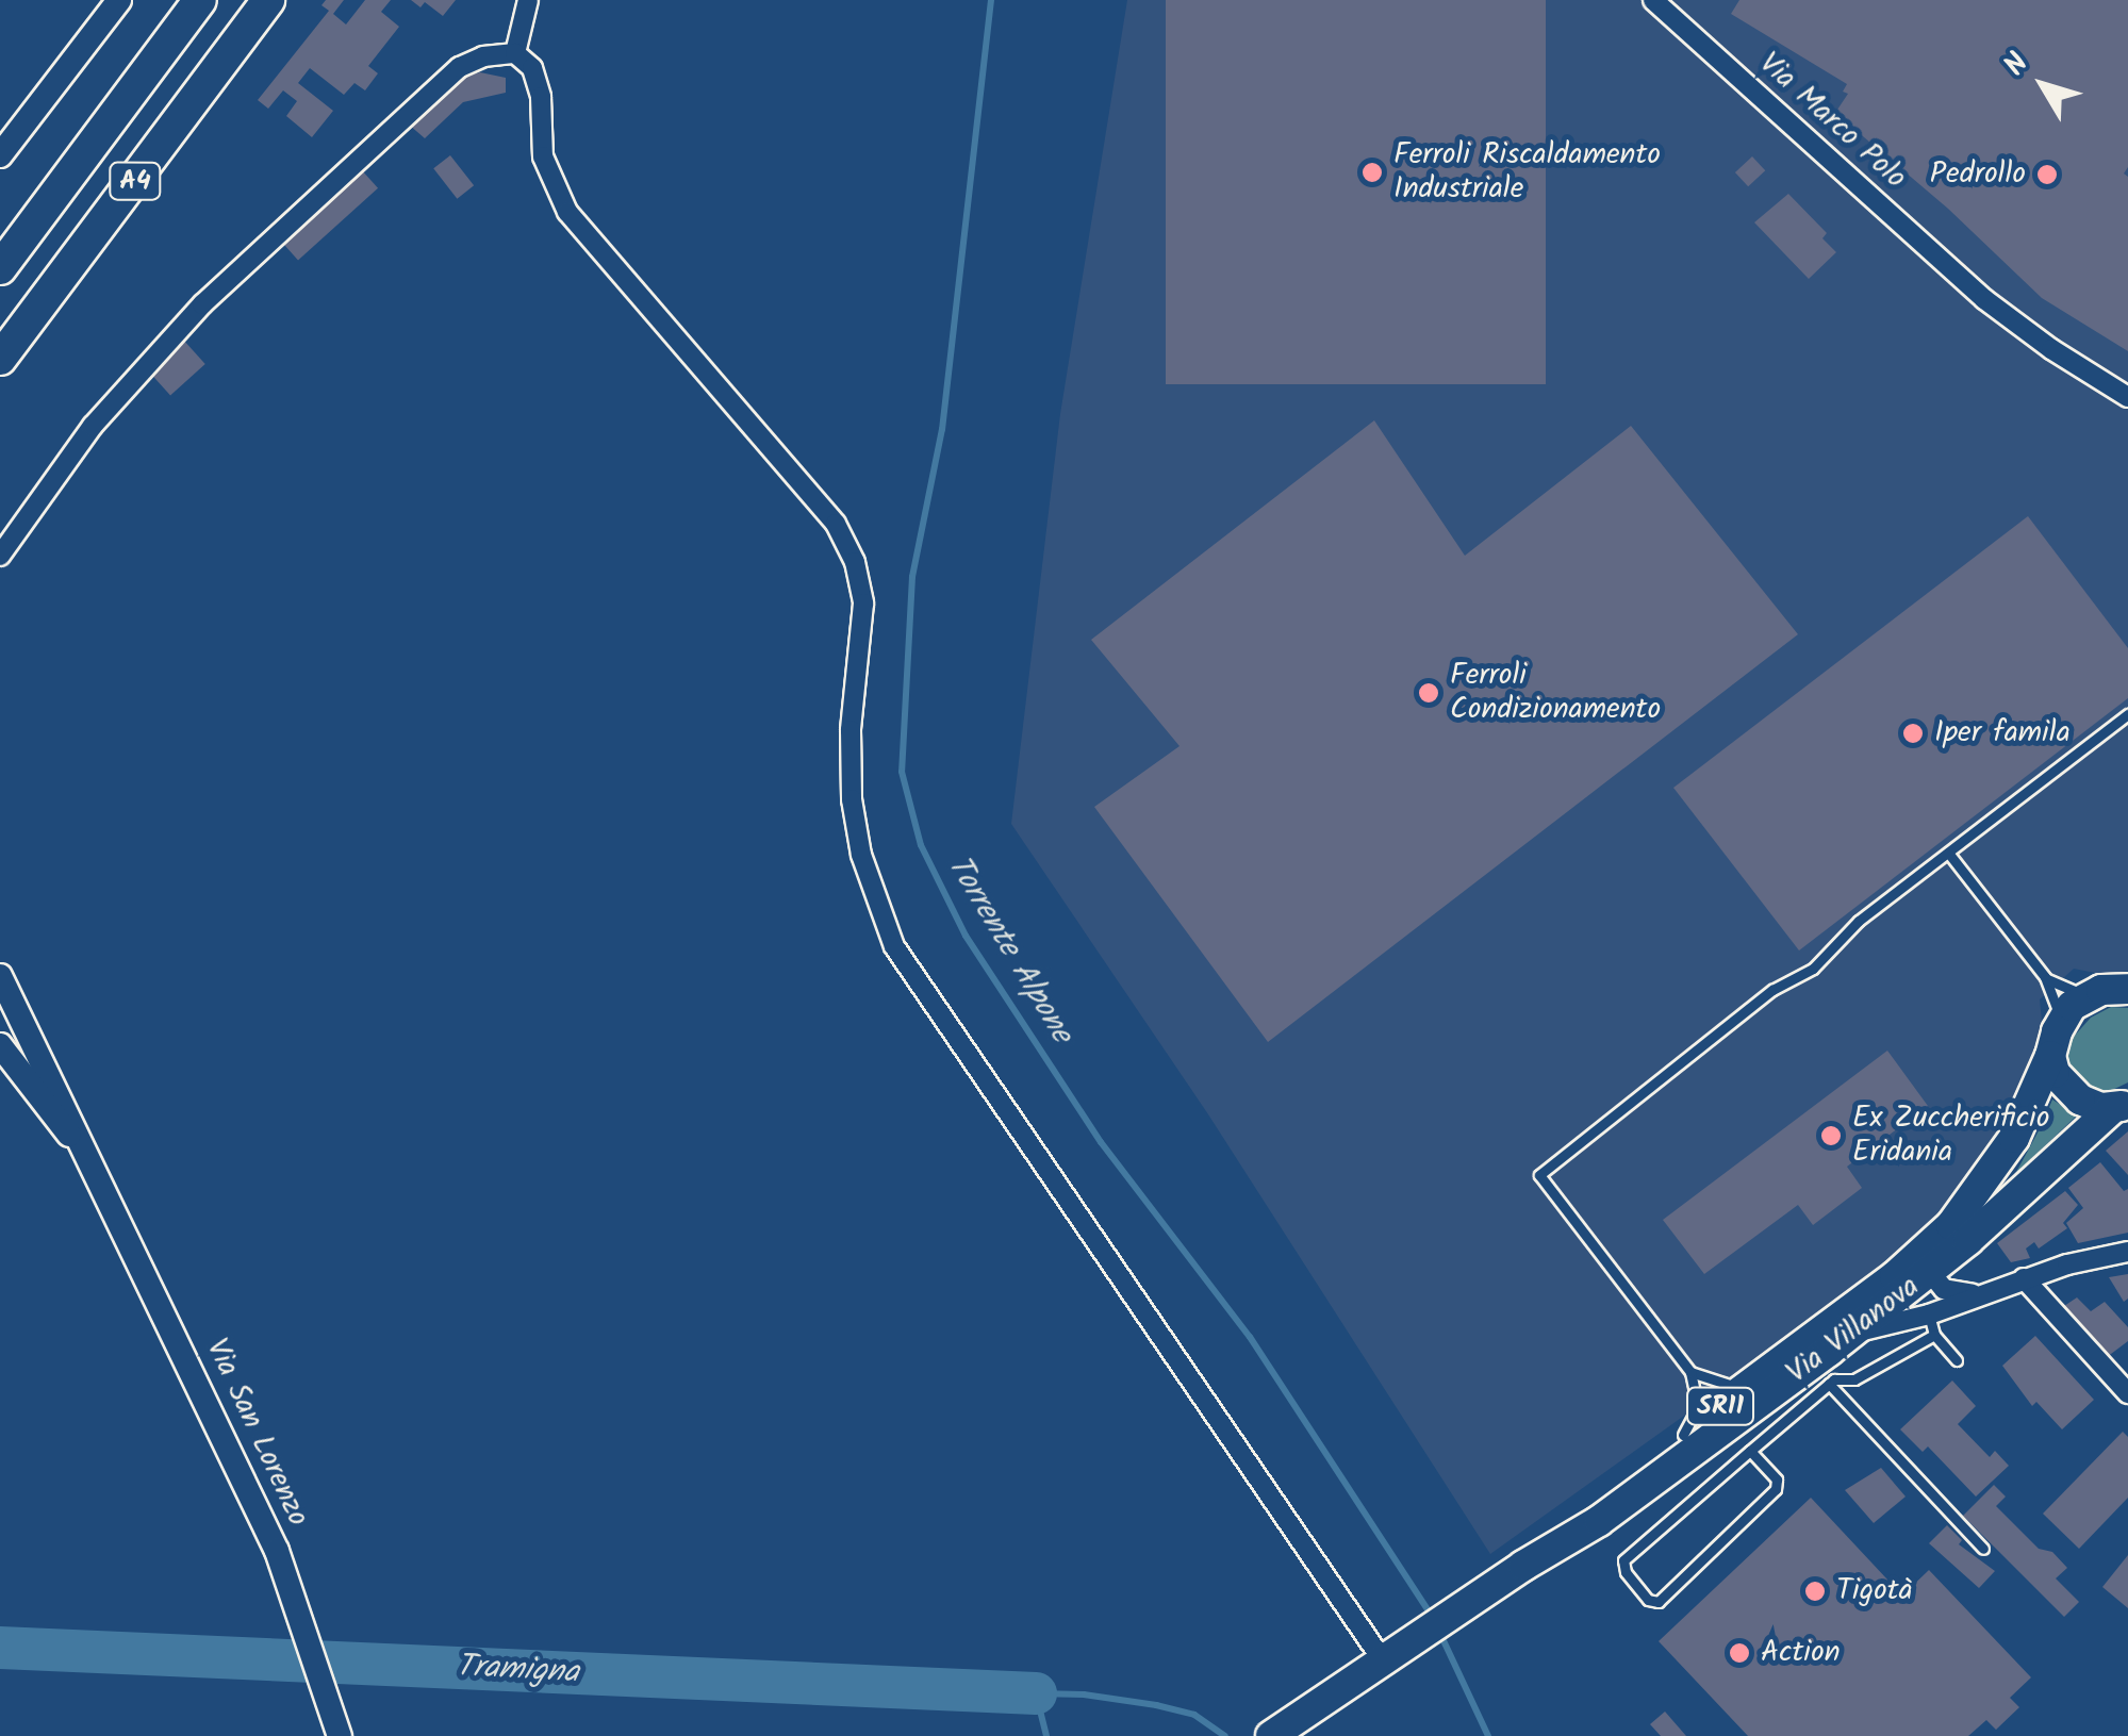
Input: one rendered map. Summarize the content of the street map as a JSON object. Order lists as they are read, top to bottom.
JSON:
{
  "streets": {
    "highway": ["A4"],
    "main road": ["Via Villanova", "SR11"],
    "street": ["Via Marco Polo", "Via San Lorenzo"]
  },
  "crossings": [
    ["Via Villanova", "SR11"]
  ],
  "water": ["Torrente Alpone", "Tramigna"],
  "places": [
    "Ferroli Riscaldamento Industriale",
    "Pedrollo",
    "Ferroli Condizionamento",
    "Iper famila",
    "Ex Zuccherificio Eridania",
    "Tigotà",
    "Action"
  ],
  "north": "top left"
}
